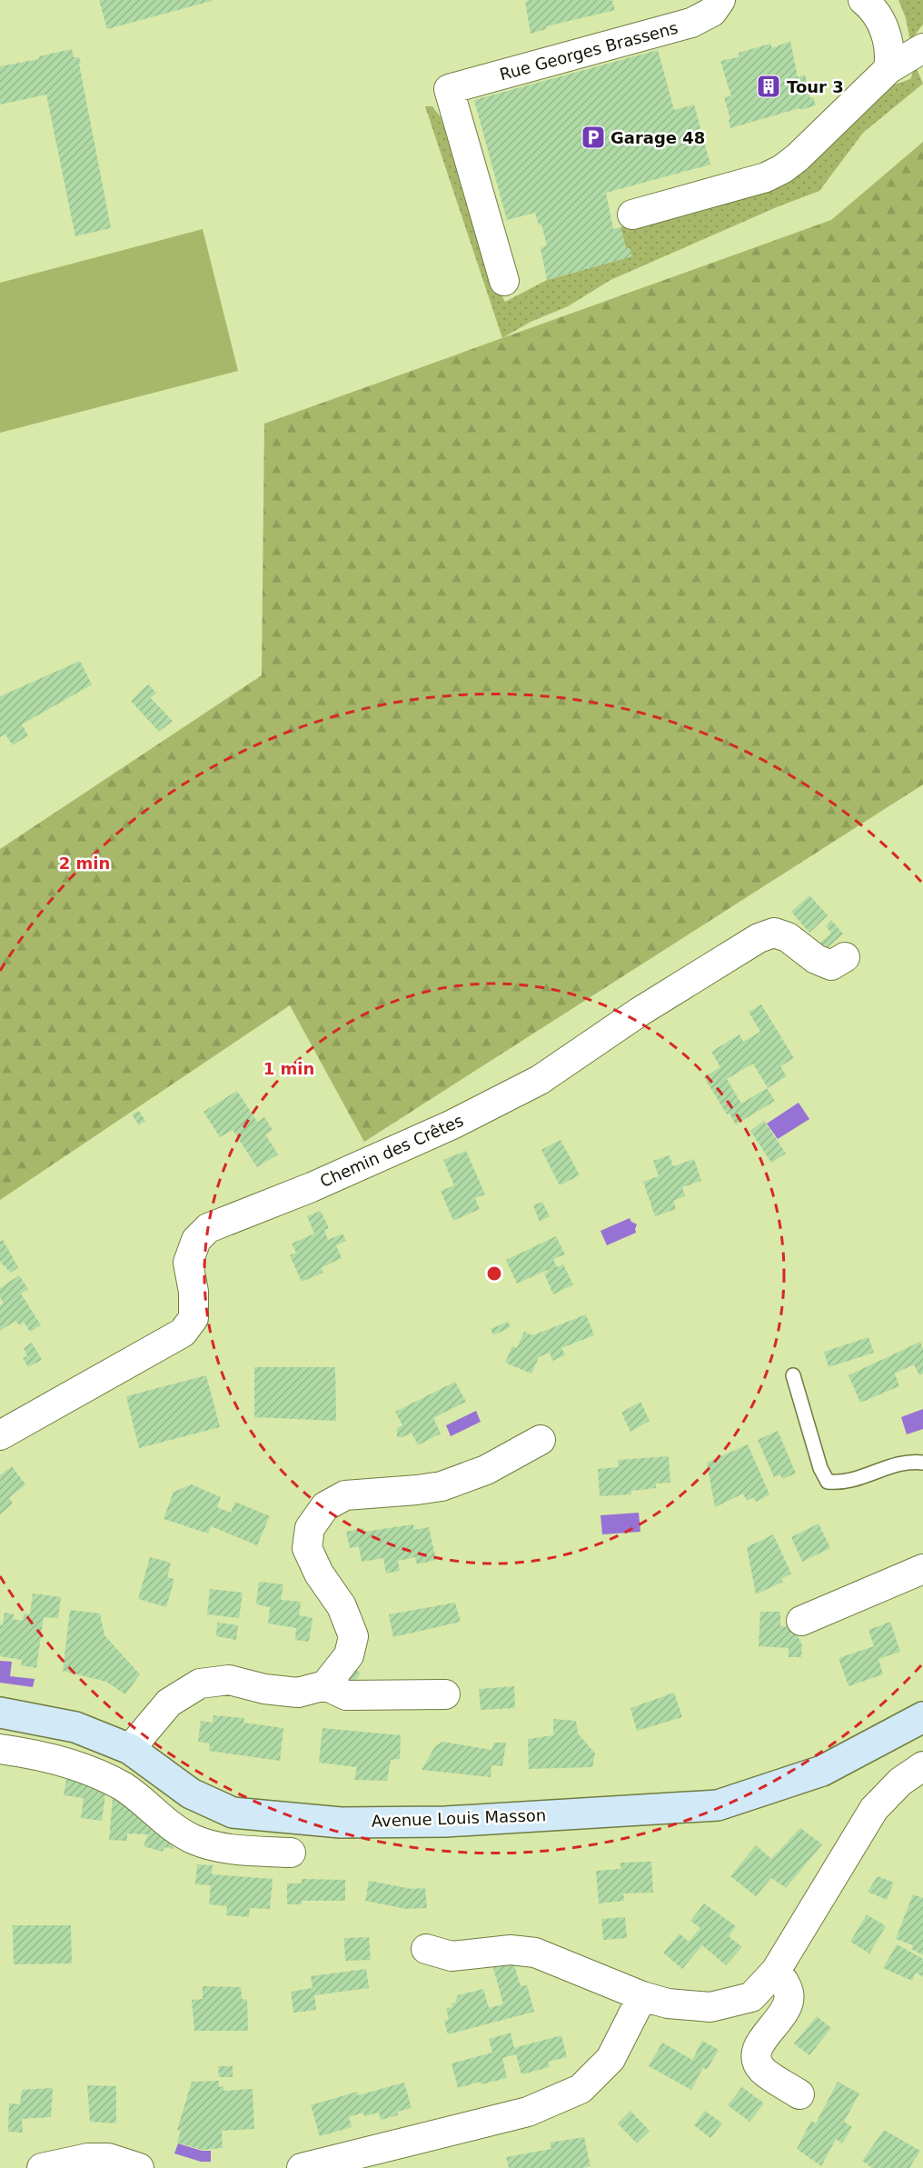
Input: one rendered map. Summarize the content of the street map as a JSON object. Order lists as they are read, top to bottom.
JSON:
{
  "streets": {
    "street": ["Rue Georges Brassens", "Chemin des Crêtes", "Avenue Louis Masson"]
  },
  "places": {
    "building": ["Tour 3"],
    "parking": ["Garage 48"]
  },
  "rings": ["2 min", "1 min"]
}
